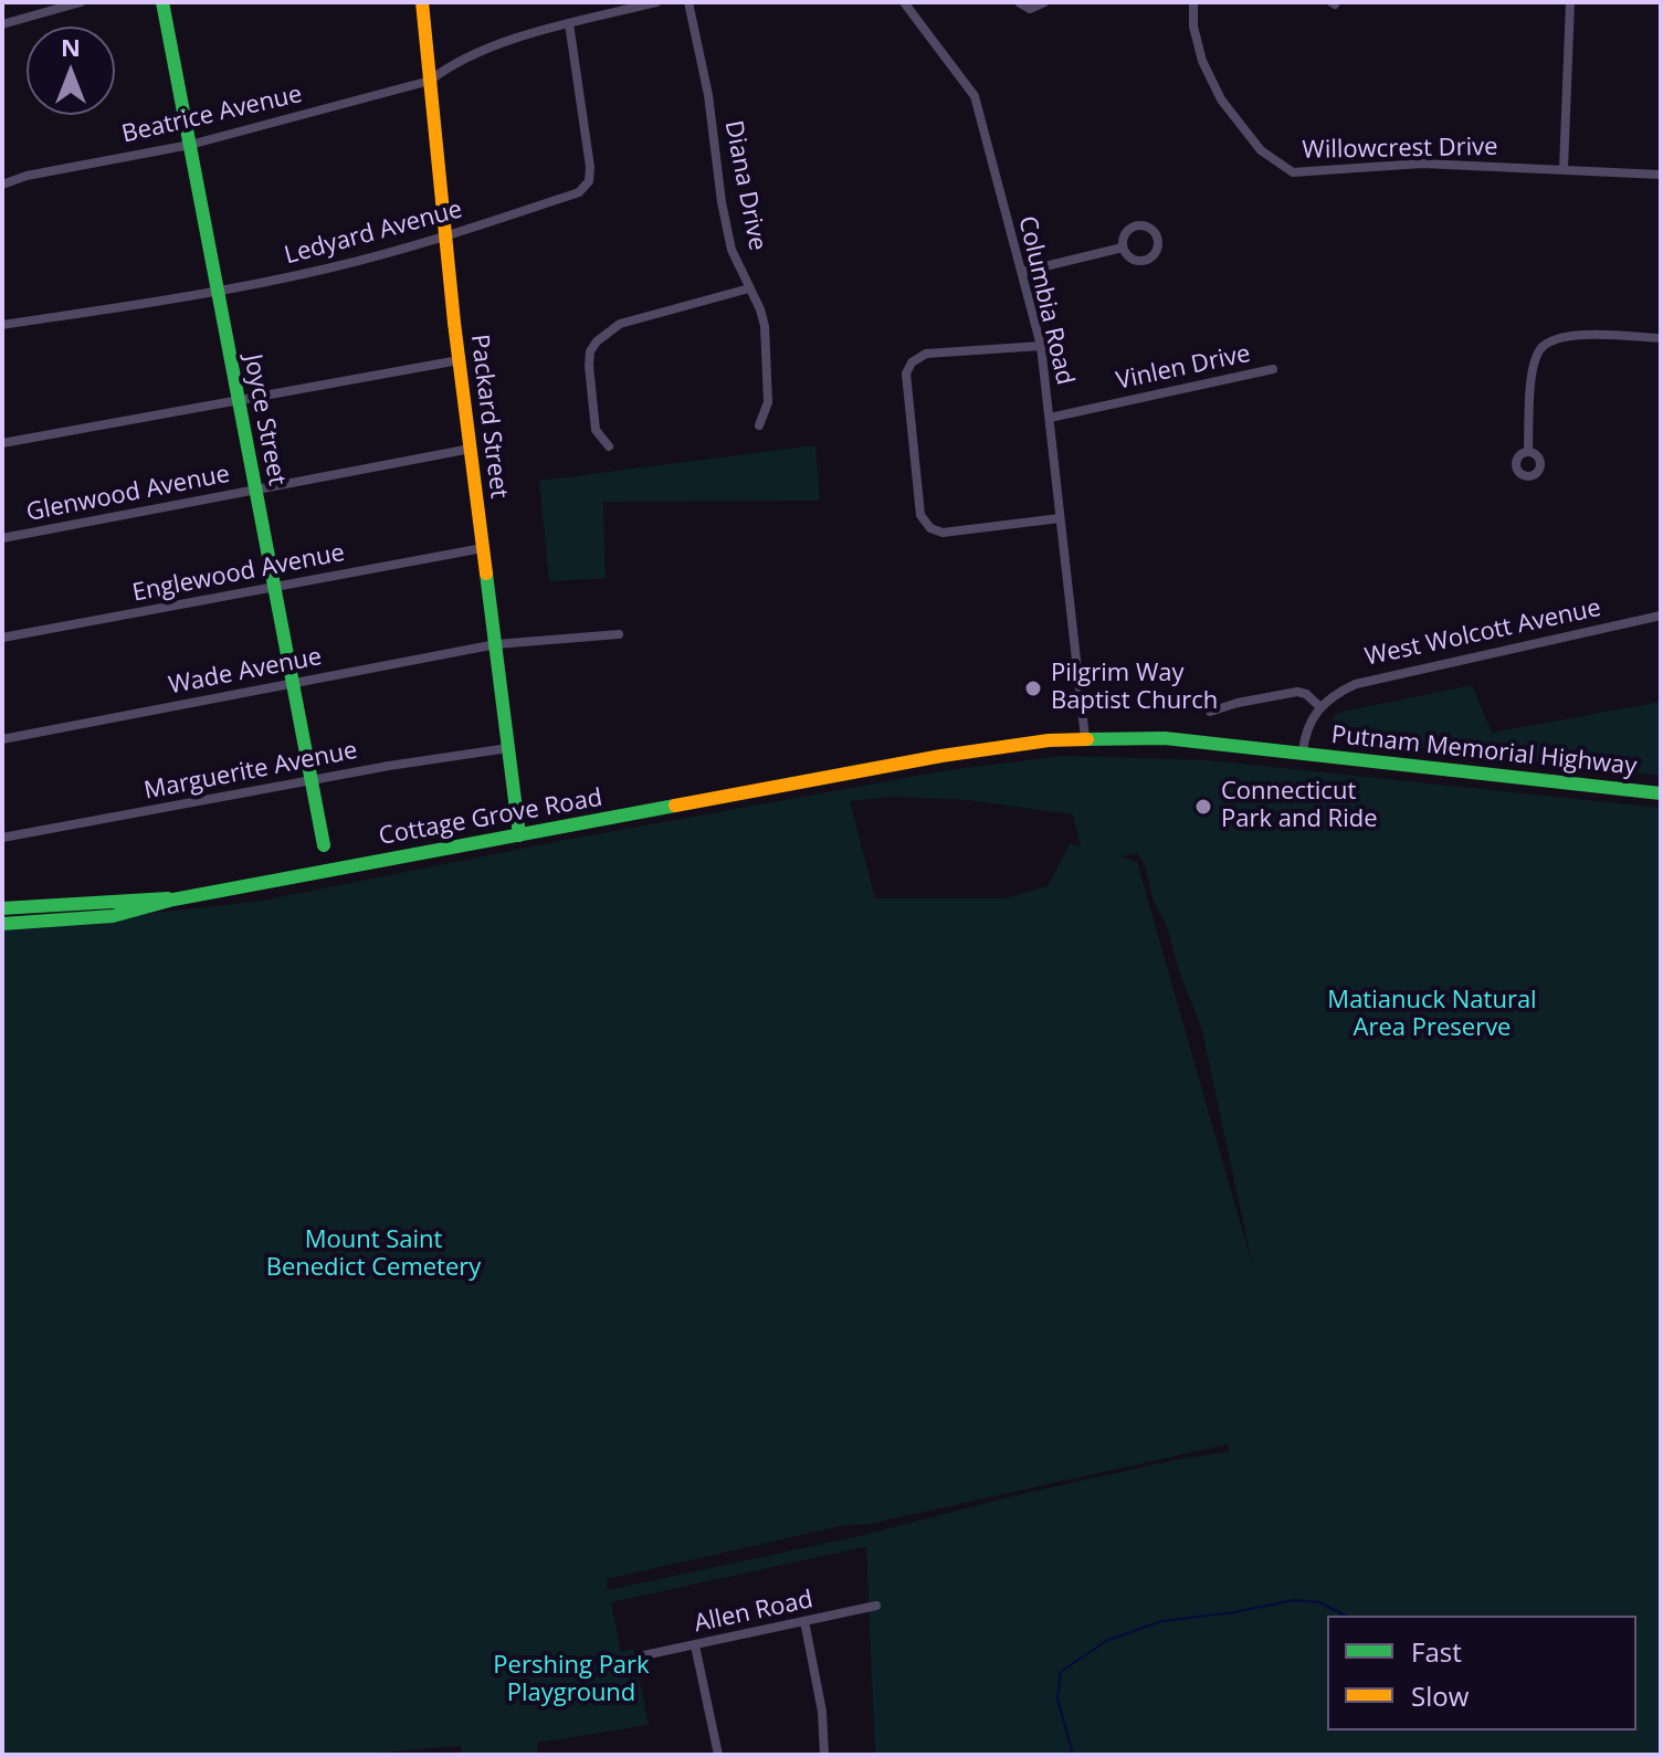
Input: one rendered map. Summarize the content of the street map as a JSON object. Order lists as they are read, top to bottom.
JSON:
{
  "streets": {
    "main road": [
      "Packard Street",
      "Joyce Street",
      "Putnam Memorial Highway",
      "Cottage Grove Road"
    ],
    "street": [
      "Beatrice Avenue",
      "Willowcrest Drive",
      "Diana Drive",
      "Ledyard Avenue",
      "Columbia Road",
      "Vinlen Drive",
      "Glenwood Avenue",
      "Englewood Avenue",
      "West Wolcott Avenue",
      "Wade Avenue",
      "Marguerite Avenue",
      "Allen Road"
    ]
  },
  "crossings": [
    ["Beatrice Avenue", "Ledyard Avenue"],
    ["Beatrice Avenue", "Packard Street"],
    ["Beatrice Avenue", "Joyce Street"],
    ["Ledyard Avenue", "Packard Street"],
    ["Ledyard Avenue", "Joyce Street"],
    ["Columbia Road", "Vinlen Drive"],
    ["Columbia Road", "Cottage Grove Road"],
    ["Packard Street", "Glenwood Avenue"],
    ["Packard Street", "Englewood Avenue"],
    ["Packard Street", "Wade Avenue"],
    ["Packard Street", "Marguerite Avenue"],
    ["Packard Street", "Cottage Grove Road"],
    ["Joyce Street", "Glenwood Avenue"],
    ["Joyce Street", "Englewood Avenue"],
    ["Joyce Street", "Wade Avenue"],
    ["Joyce Street", "Marguerite Avenue"]
  ],
  "parks": ["Matianuck Natural Area Preserve", "Mount Saint Benedict Cemetery", "Pershing Park Playground"],
  "places": ["Pilgrim Way Baptist Church", "Connecticut Park and Ride"],
  "legend": ["Fast", "Slow"],
  "north": "top"
}
